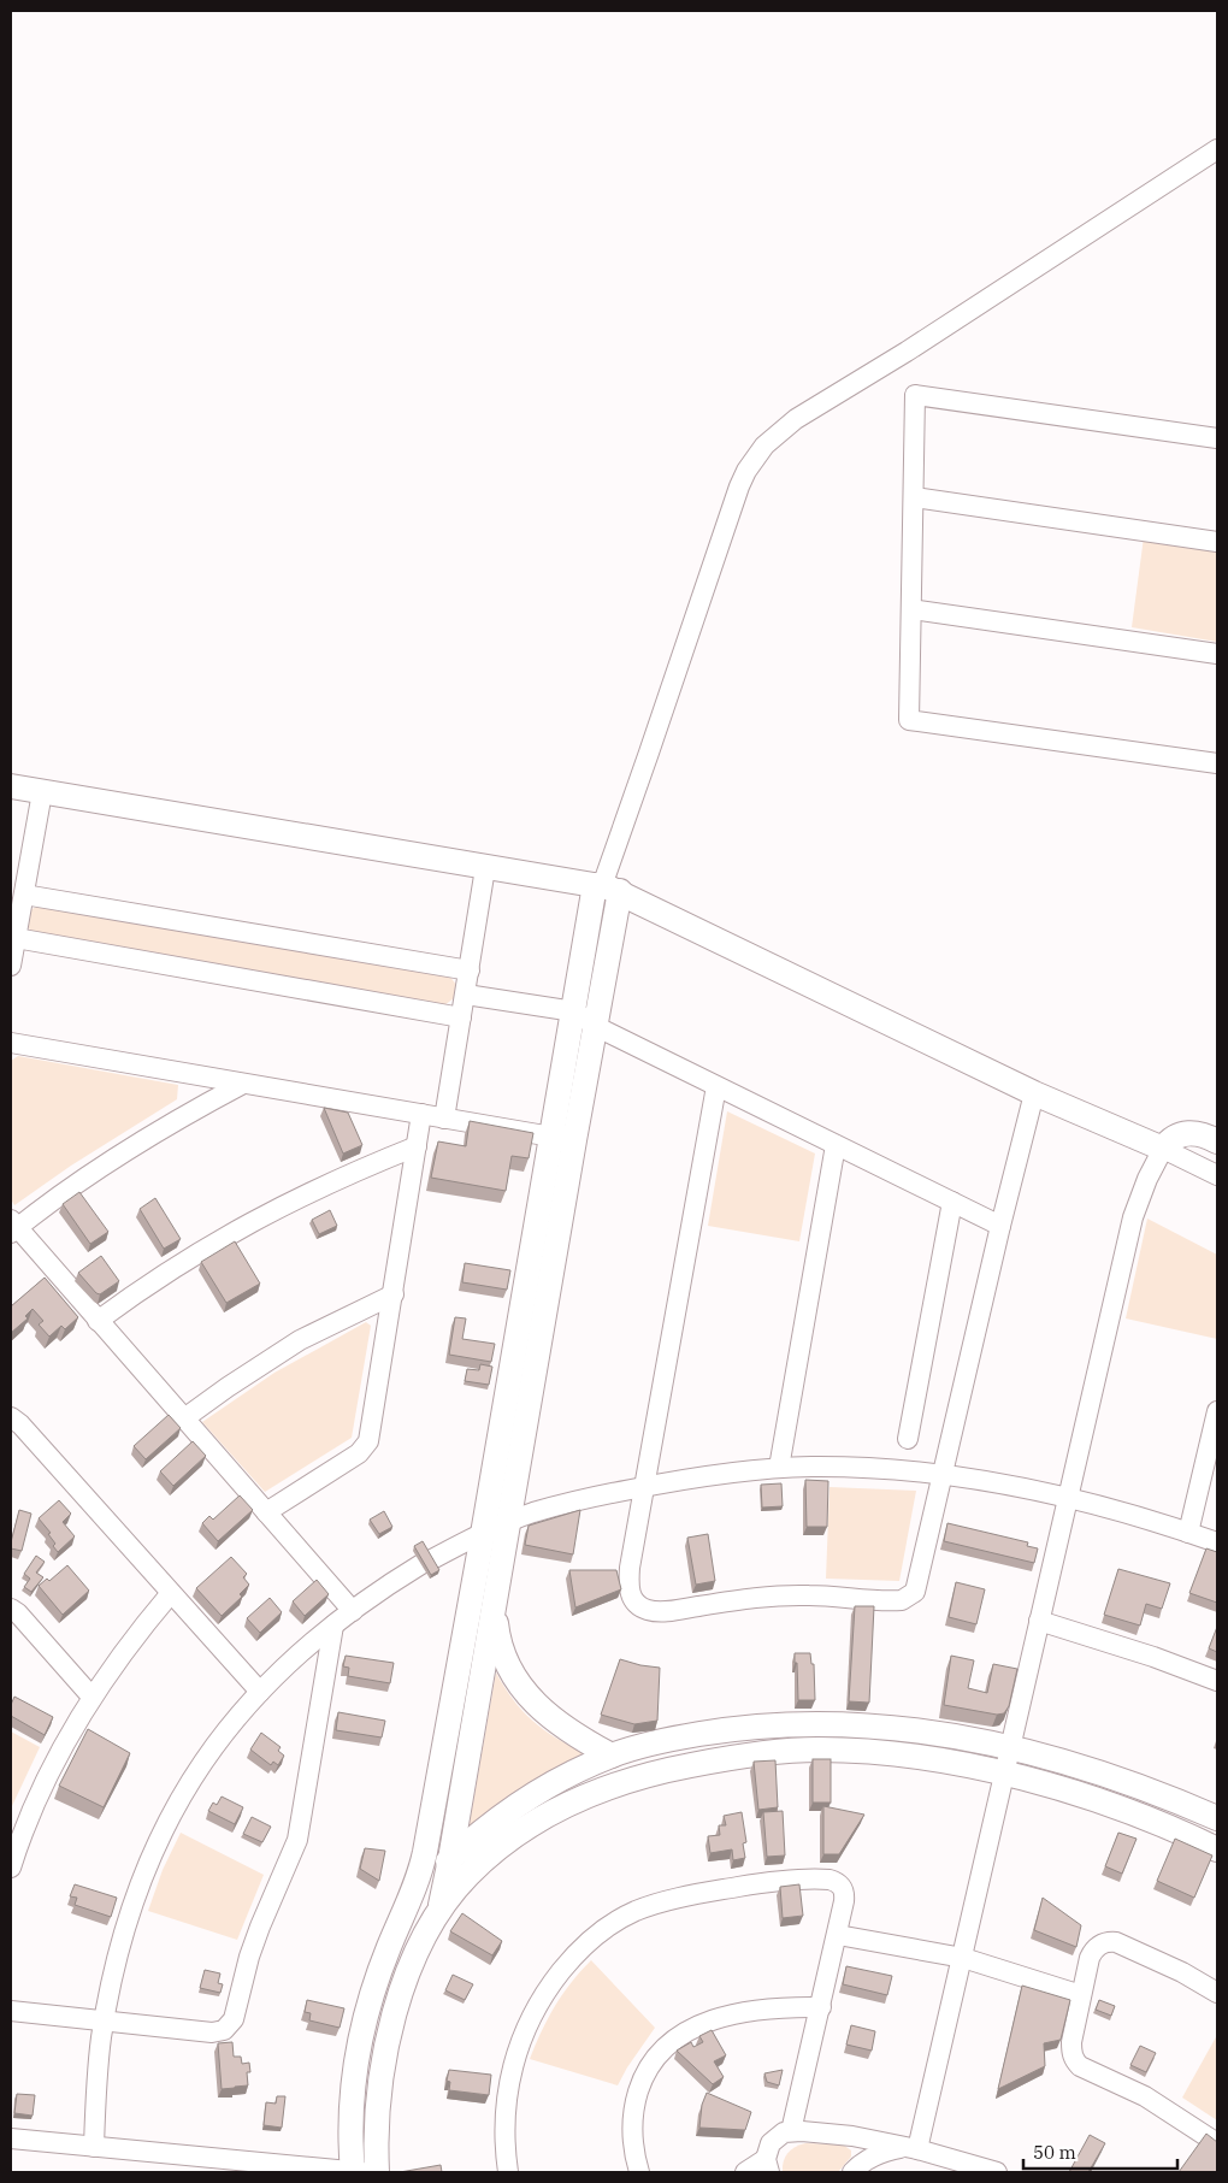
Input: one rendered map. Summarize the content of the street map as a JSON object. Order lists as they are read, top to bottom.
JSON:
{
  "scale_bar": "50 m"
}
